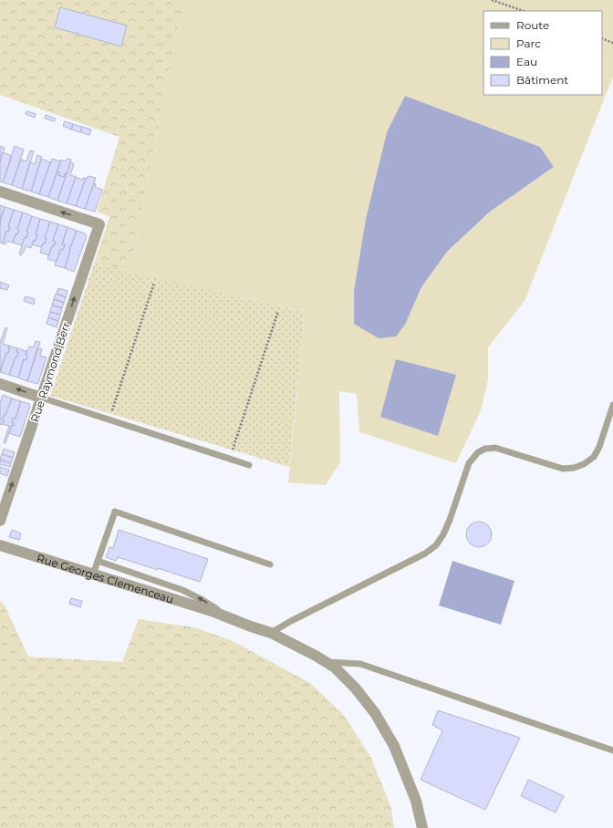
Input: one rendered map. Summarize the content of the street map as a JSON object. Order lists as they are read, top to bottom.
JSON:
{
  "streets": {
    "street": ["Rue Raymond Berr", "Rue Georges Clemenceau"]
  },
  "legend": [
    "Route",
    "Parc",
    "Eau",
    "Bâtiment"
  ]
}
